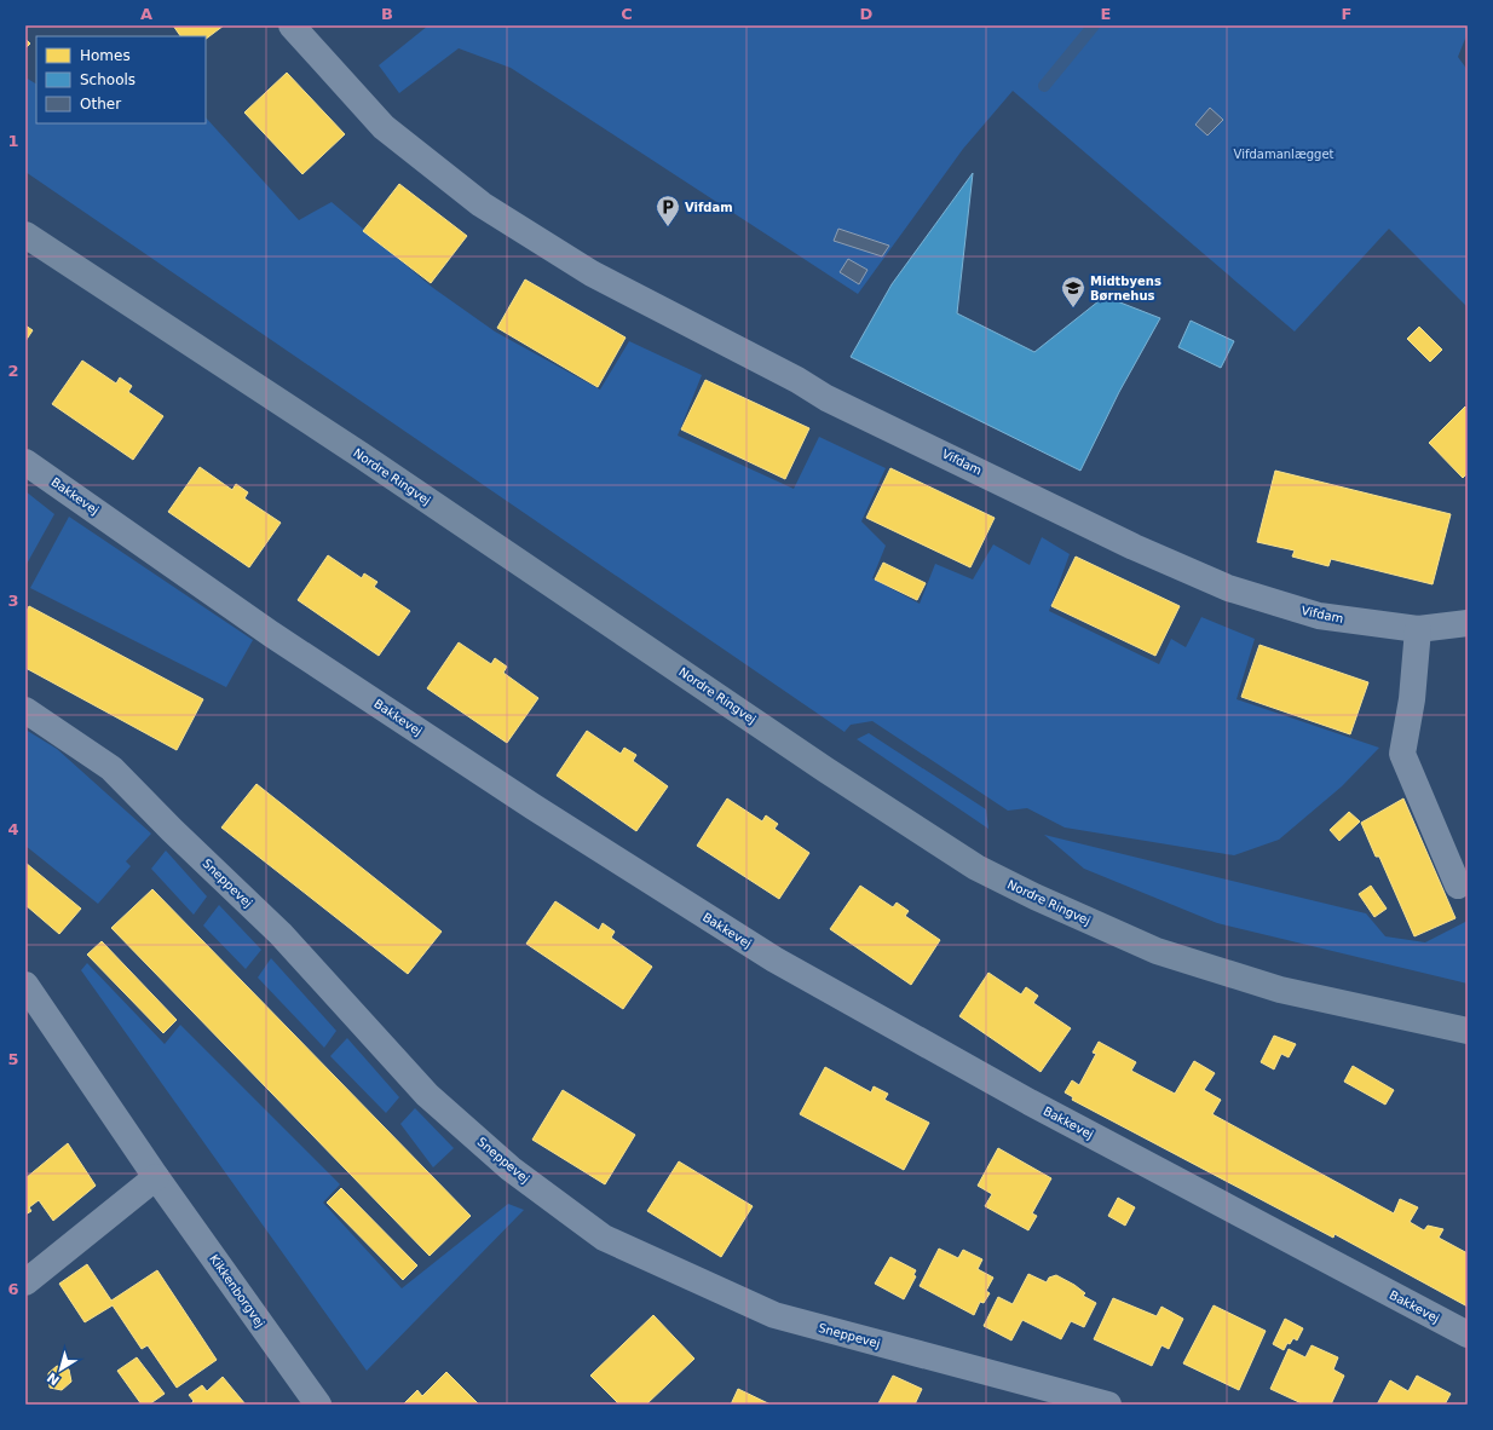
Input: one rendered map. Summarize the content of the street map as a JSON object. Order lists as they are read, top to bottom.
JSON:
{
  "streets": {
    "main road": ["Nordre Ringvej"],
    "street": [
      "Vifdam",
      "Bakkevej",
      "Sneppevej",
      "Kikkenborgvej"
    ]
  },
  "parks": ["Vifdamanlægget"],
  "places": {
    "parking": ["Vifdam"],
    "school or university": ["Midtbyens Børnehus"]
  },
  "legend": ["Homes", "Schools", "Other"],
  "north": "bottom left",
  "grid": {
    "columns": [
      "A",
      "B",
      "C",
      "D",
      "E",
      "F"
    ],
    "rows": [
      "1",
      "2",
      "3",
      "4",
      "5",
      "6"
    ]
  }
}
